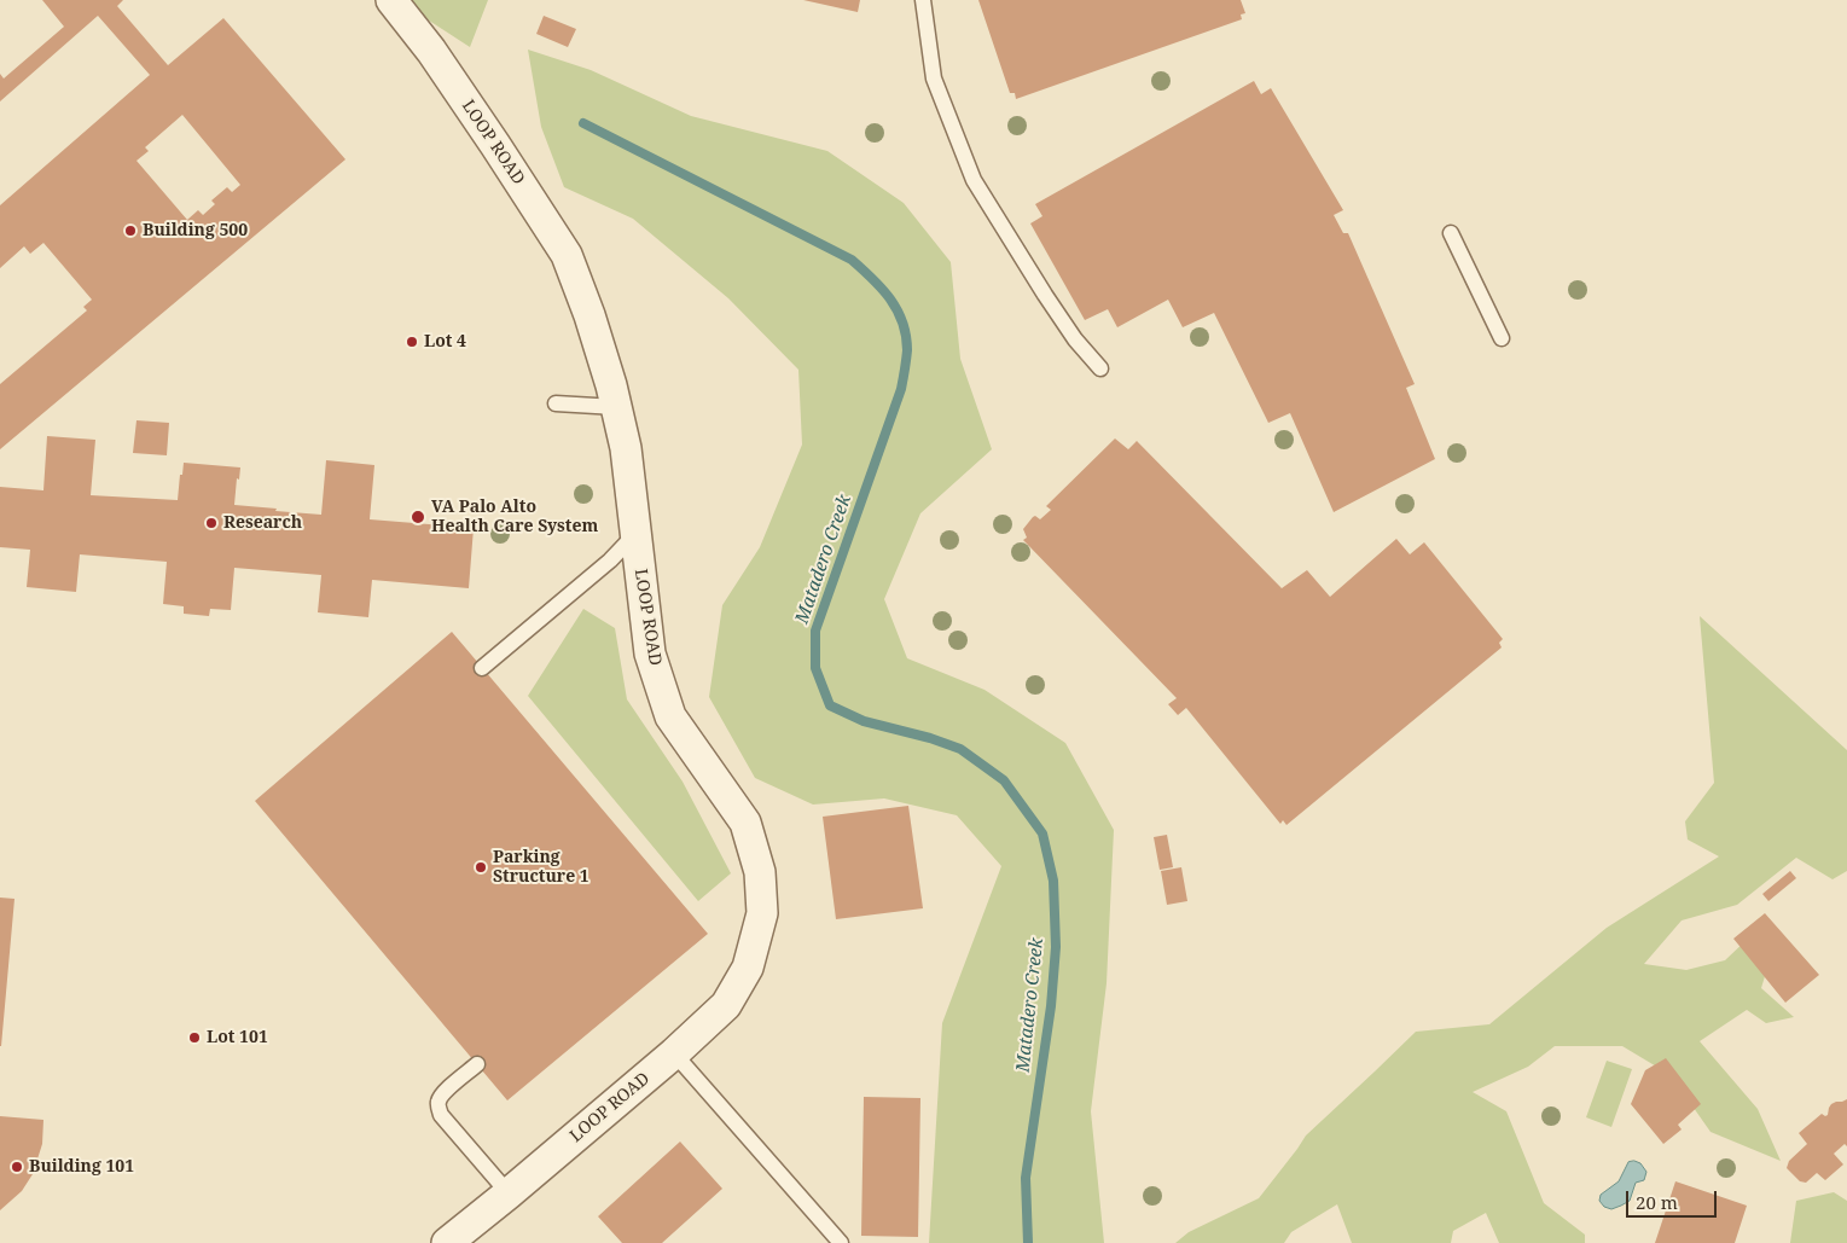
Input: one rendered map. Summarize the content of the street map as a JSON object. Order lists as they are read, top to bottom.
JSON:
{
  "streets": {
    "street": ["LOOP ROAD"]
  },
  "water": ["Matadero Creek"],
  "places": [
    "Building 500",
    "Lot 4",
    "VA Palo Alto Health Care System",
    "Research",
    "Parking Structure 1",
    "Lot 101",
    "Building 101"
  ],
  "scale_bar": "20 m"
}
